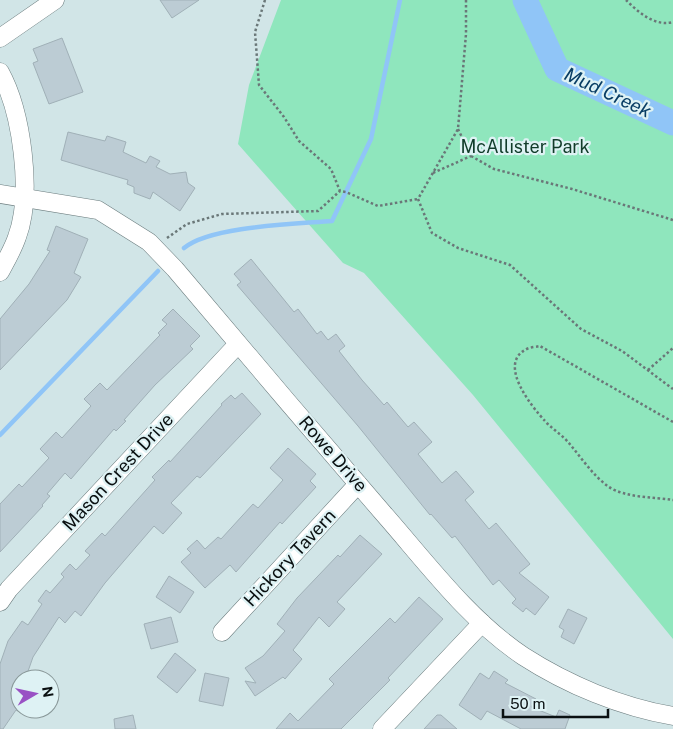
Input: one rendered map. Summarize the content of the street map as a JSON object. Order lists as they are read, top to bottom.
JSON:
{
  "streets": {
    "street": ["Rowe Drive", "Mason Crest Drive", "Hickory Tavern"]
  },
  "crossings": [
    ["Rowe Drive", "Mason Crest Drive"],
    ["Rowe Drive", "Hickory Tavern"]
  ],
  "water": ["Mud Creek"],
  "parks": ["McAllister Park"],
  "scale_bar": "50 m",
  "north": "right"
}
